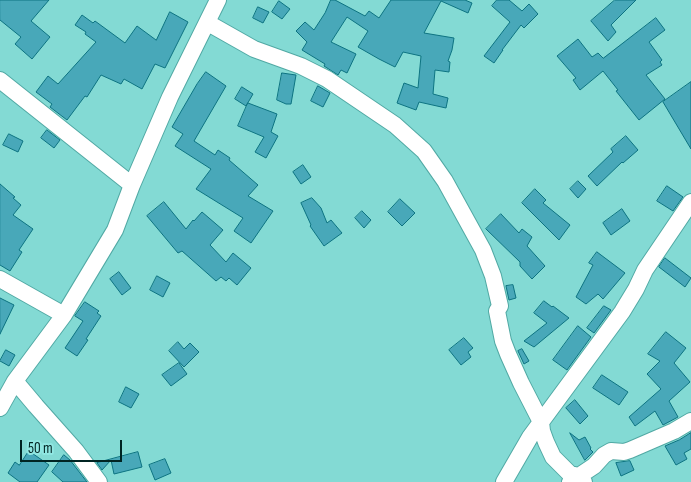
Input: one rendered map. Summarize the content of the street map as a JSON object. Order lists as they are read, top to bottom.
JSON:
{
  "scale_bar": "50 m"
}
